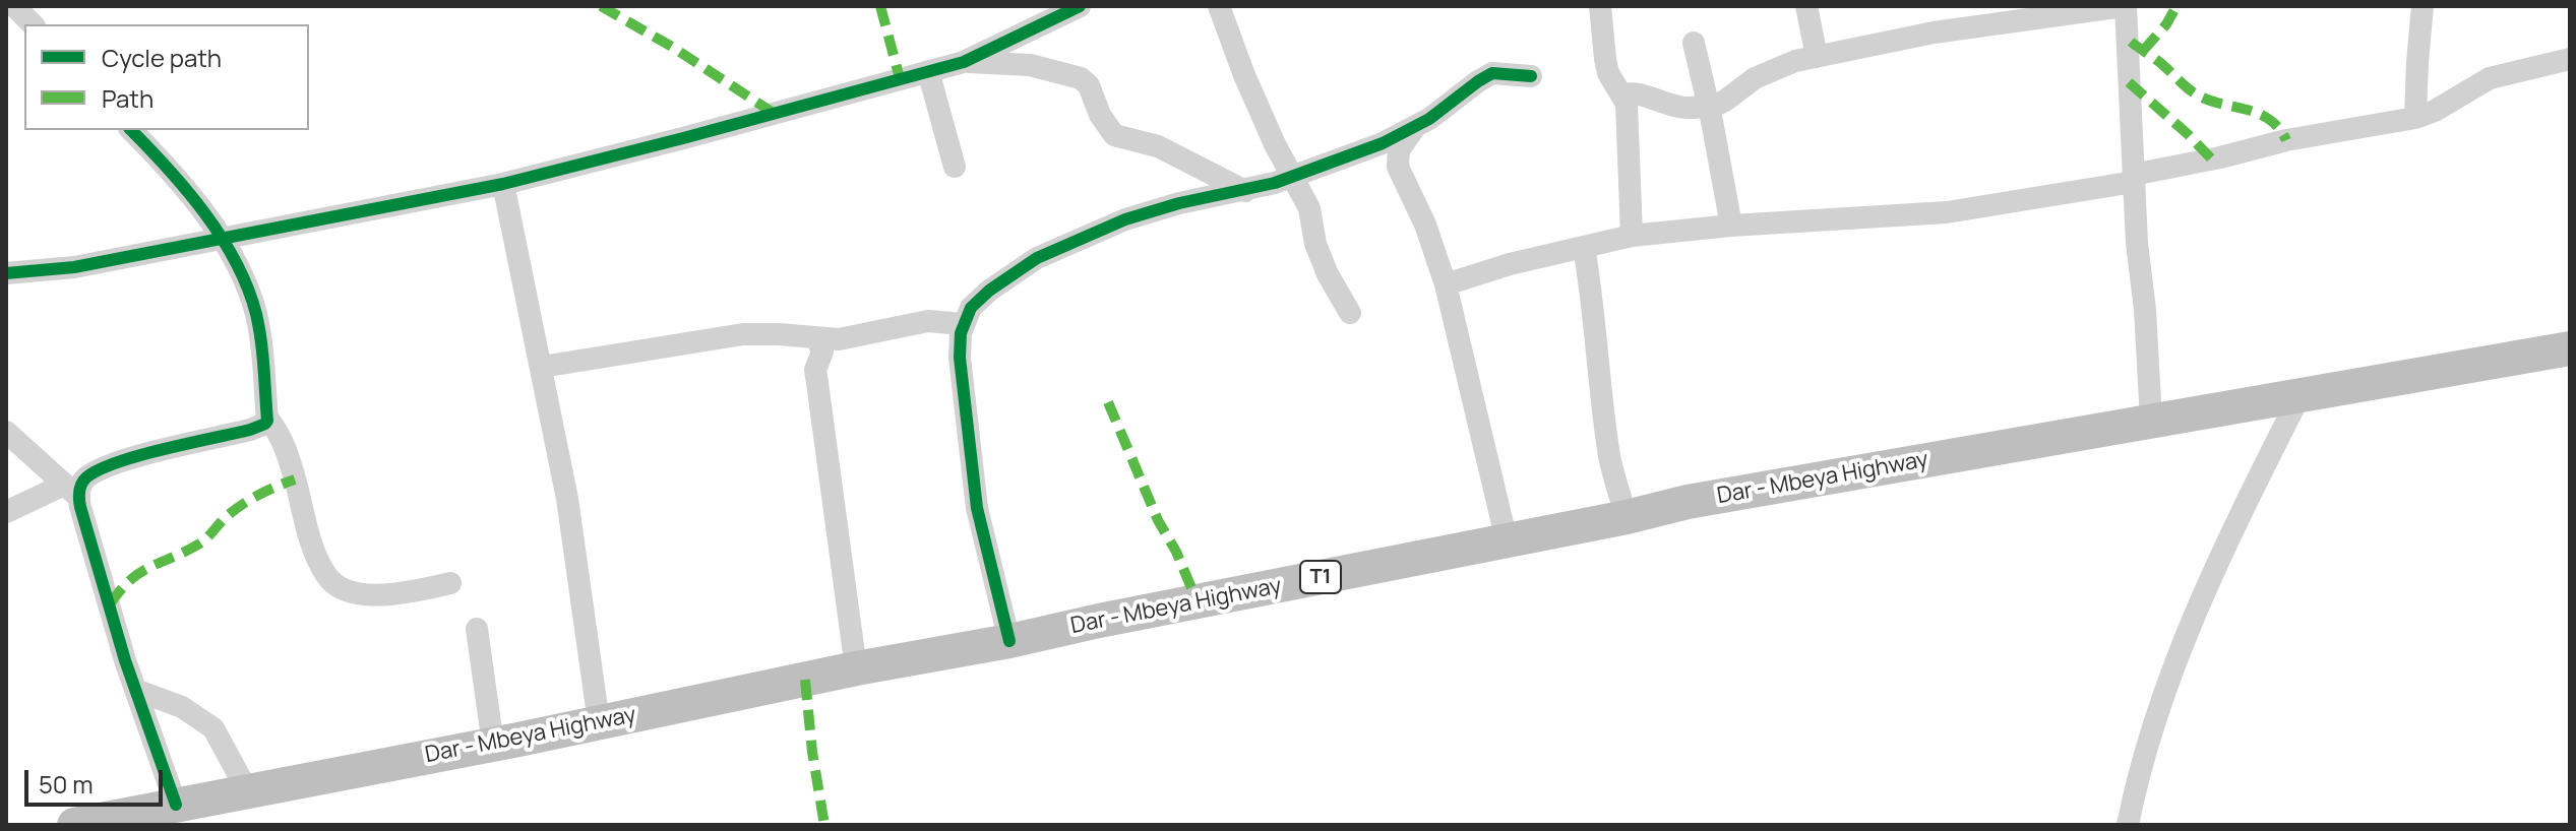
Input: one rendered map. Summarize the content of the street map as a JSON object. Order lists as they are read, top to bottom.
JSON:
{
  "streets": {
    "highway": ["Dar - Mbeya Highway", "T1"]
  },
  "legend": ["Cycle path", "Path"],
  "scale_bar": "50 m"
}
